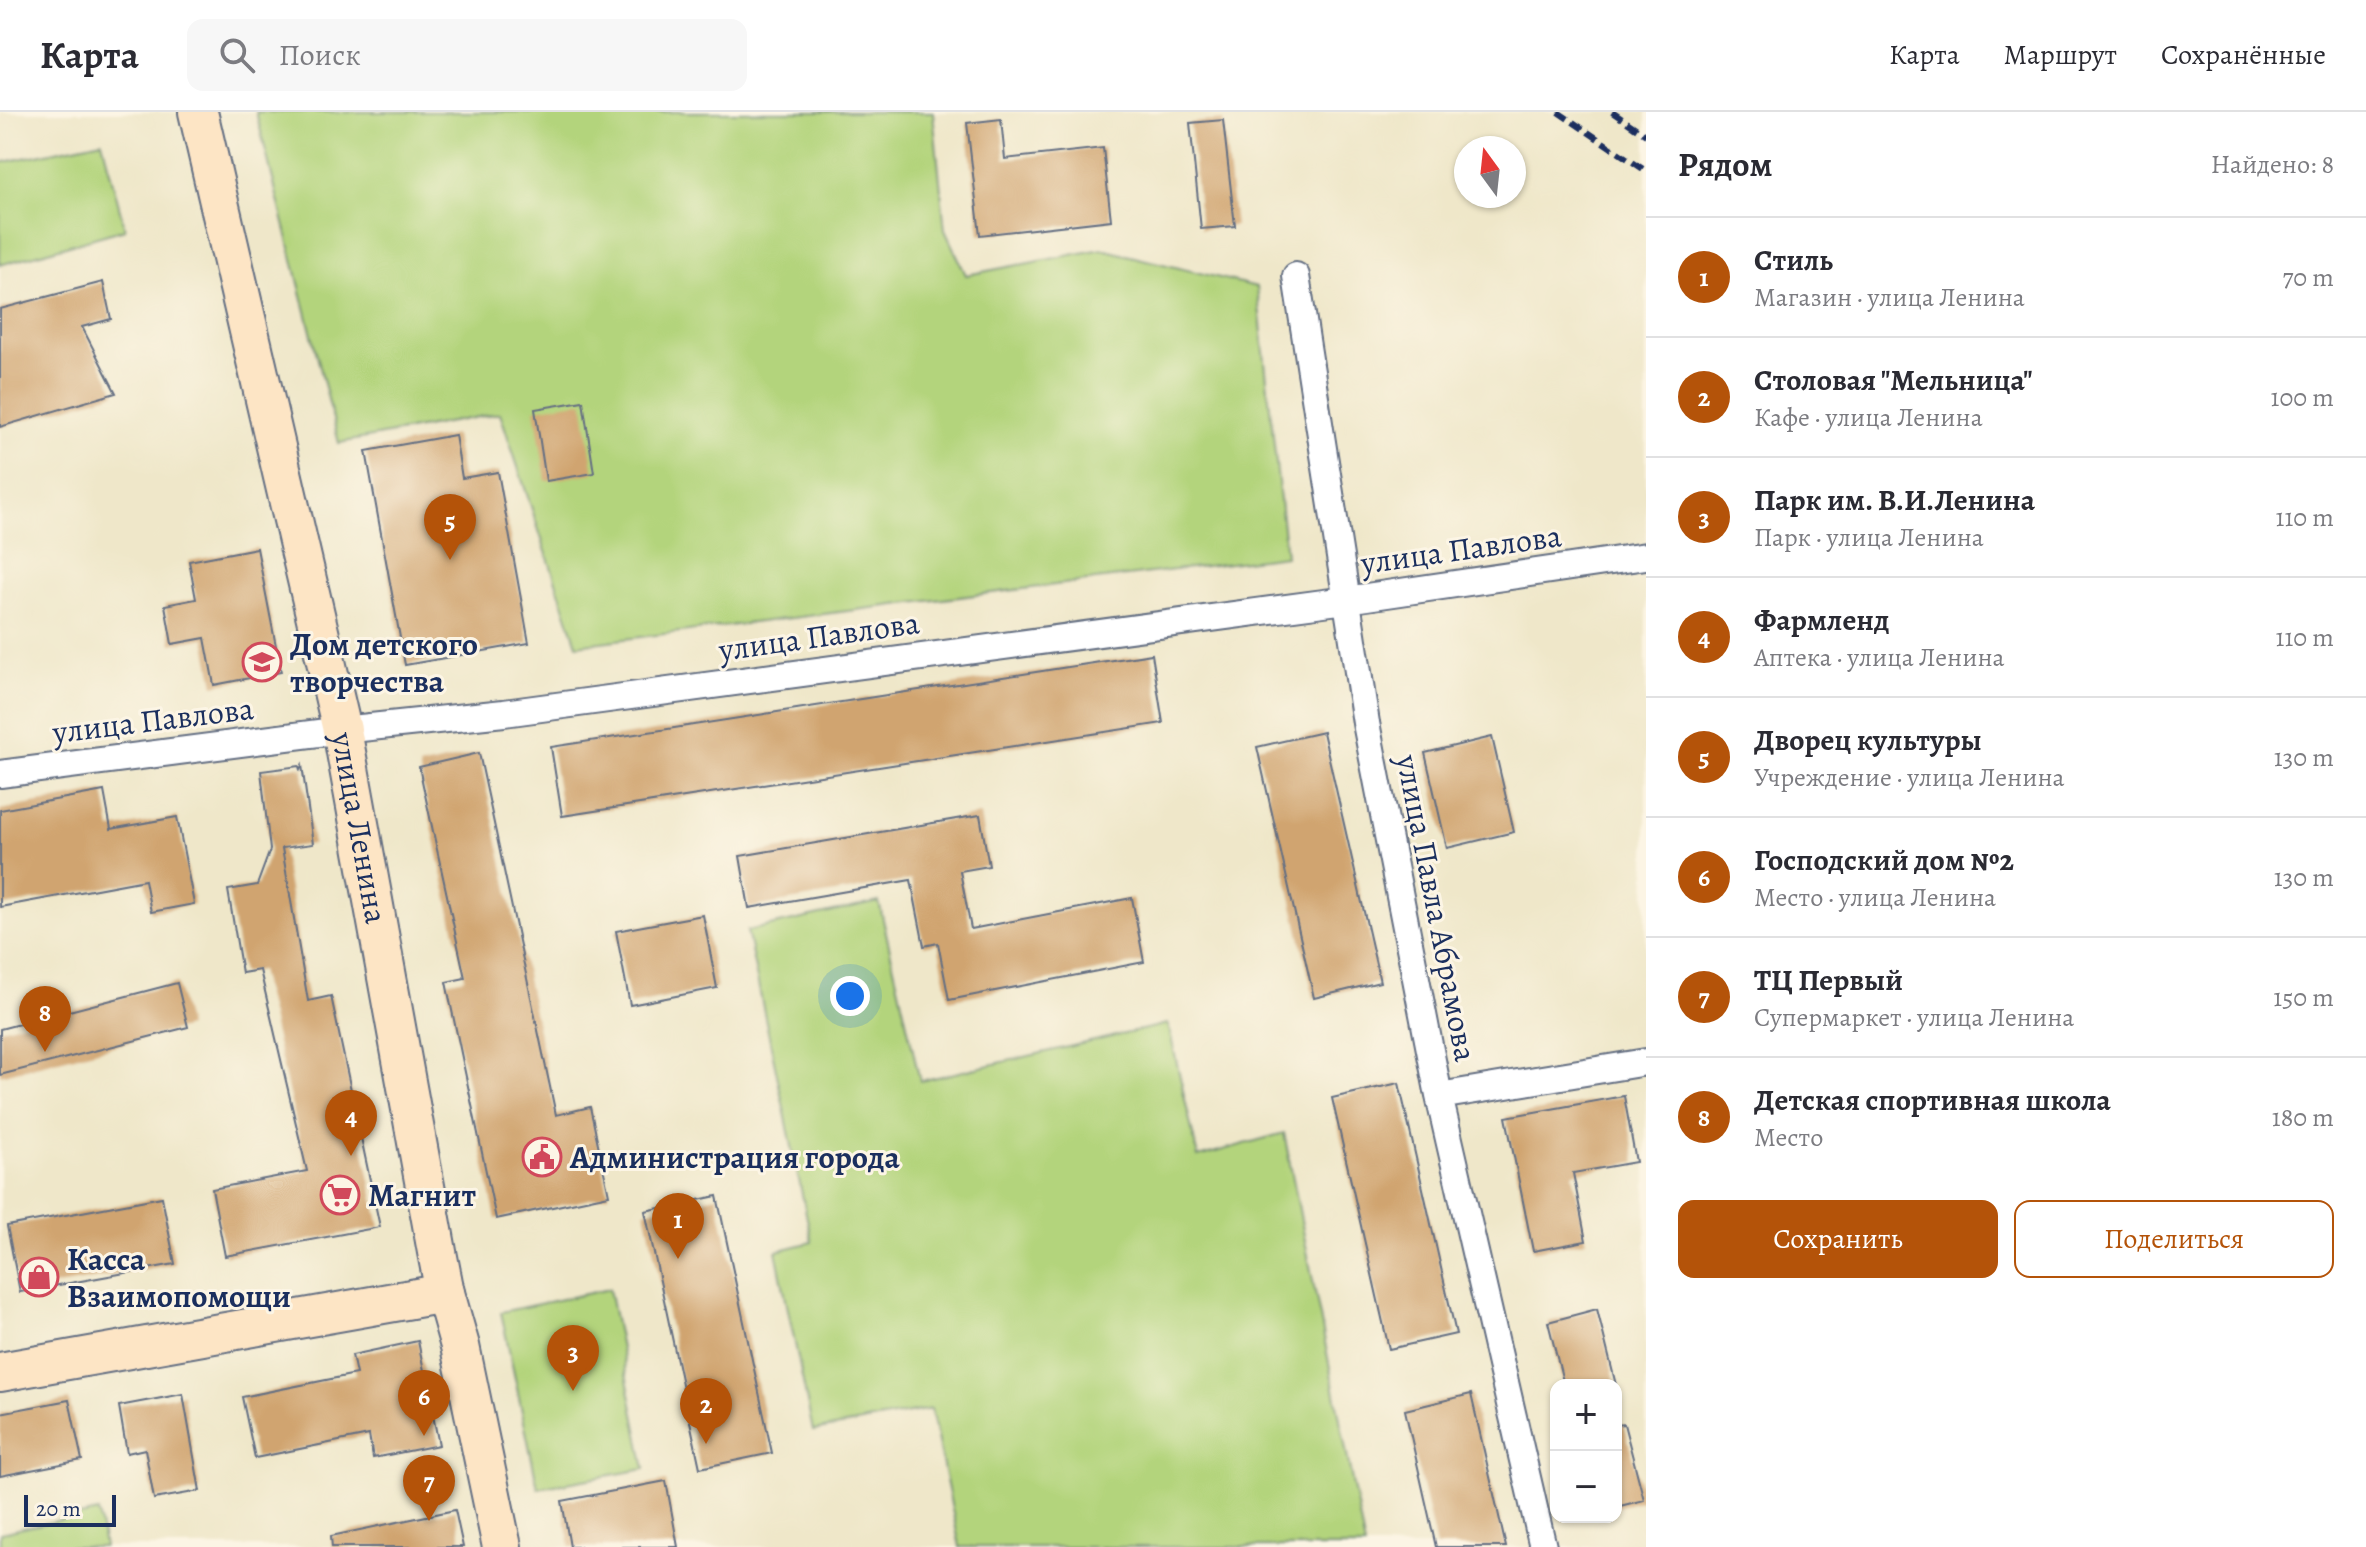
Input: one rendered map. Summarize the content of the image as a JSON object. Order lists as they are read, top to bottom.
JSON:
{
  "streets": {
    "main road": ["улица Ленина"],
    "street": ["улица Павлова", "улица Павла Абрамова"]
  },
  "crossings": [
    ["улица Павлова", "улица Ленина"],
    ["улица Павлова", "улица Павла Абрамова"]
  ],
  "places": {
    "school or university": ["Дом детского творчества"],
    "public building": ["Администрация города"],
    "supermarket": ["Магнит"],
    "shop": ["Касса Взаимопомощи"]
  },
  "scale_bar": "20 m",
  "north": "top",
  "page": {
    "header": "Карта",
    "search": "Поиск",
    "nav": ["Карта", "Маршрут", "Сохранённые"],
    "heading": ["Рядом", "Найдено: 8"],
    "list": [
      {
        "mark": "1",
        "name": "Стиль",
        "note": "Магазин · улица Ленина",
        "value": "70 m"
      },
      {
        "mark": "2",
        "name": "Столовая \"Мельница\"",
        "note": "Кафе · улица Ленина",
        "value": "100 m"
      },
      {
        "mark": "3",
        "name": "Парк им. В.И.Ленина",
        "note": "Парк · улица Ленина",
        "value": "110 m"
      },
      {
        "mark": "4",
        "name": "Фармленд",
        "note": "Аптека · улица Ленина",
        "value": "110 m"
      },
      {
        "mark": "5",
        "name": "Дворец культуры",
        "note": "Учреждение · улица Ленина",
        "value": "130 m"
      },
      {
        "mark": "6",
        "name": "Господский дом №2",
        "note": "Место · улица Ленина",
        "value": "130 m"
      },
      {
        "mark": "7",
        "name": "ТЦ Первый",
        "note": "Супермаркет · улица Ленина",
        "value": "150 m"
      },
      {
        "mark": "8",
        "name": "Детская спортивная школа",
        "note": "Место",
        "value": "180 m"
      }
    ],
    "pins": [
      "5",
      "8",
      "4",
      "1",
      "3",
      "6",
      "2",
      "7"
    ],
    "buttons": ["Сохранить", "Поделиться"],
    "map_buttons": ["+", "−"],
    "scale": "20 m"
  }
}
